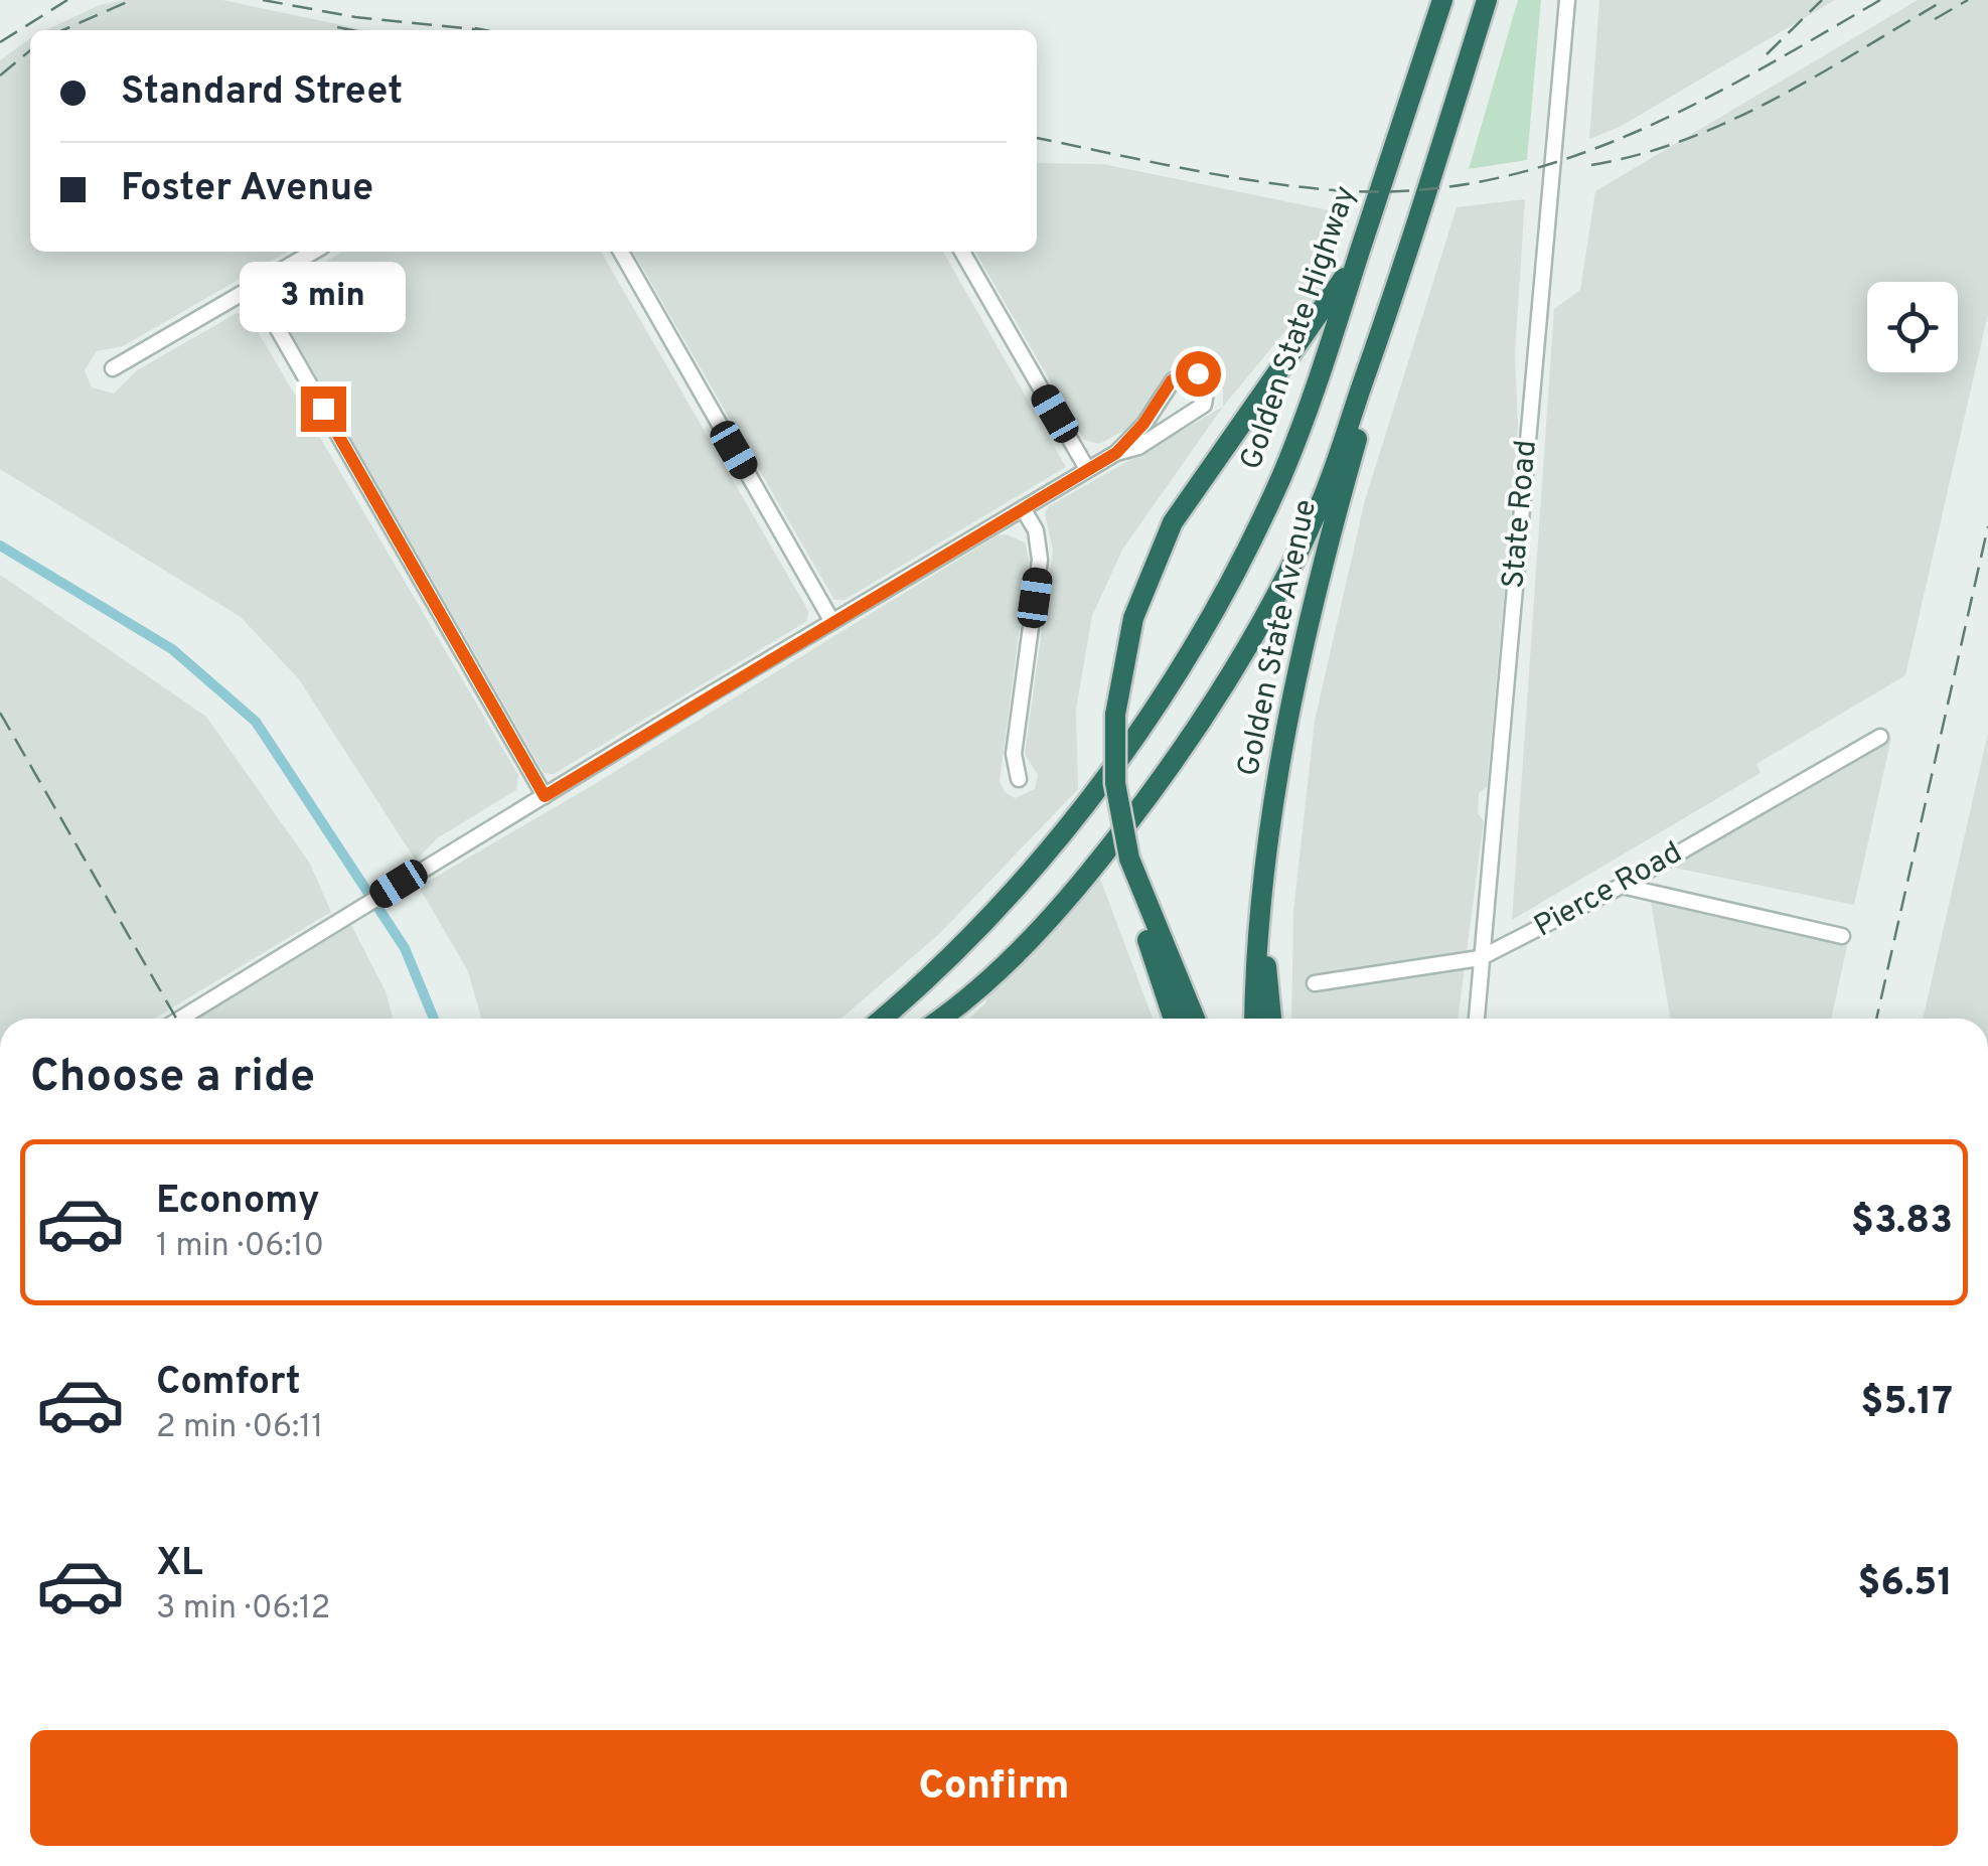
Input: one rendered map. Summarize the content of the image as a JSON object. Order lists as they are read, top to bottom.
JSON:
{
  "streets": {
    "highway": ["Golden State Highway", "Golden State Avenue"],
    "street": ["State Road", "Pierce Road"]
  },
  "crossings": [
    ["State Road", "Pierce Road"]
  ],
  "page": {
    "banner": ["Standard Street", "Foster Avenue"],
    "bubble": "3 min",
    "heading": "Choose a ride",
    "list": [
      {
        "name": "Economy",
        "note": "1 min · 06:10",
        "value": "$3.83"
      },
      {
        "name": "Comfort",
        "note": "2 min · 06:11",
        "value": "$5.17"
      },
      {
        "name": "XL",
        "note": "3 min · 06:12",
        "value": "$6.51"
      }
    ],
    "buttons": "Confirm"
  }
}
